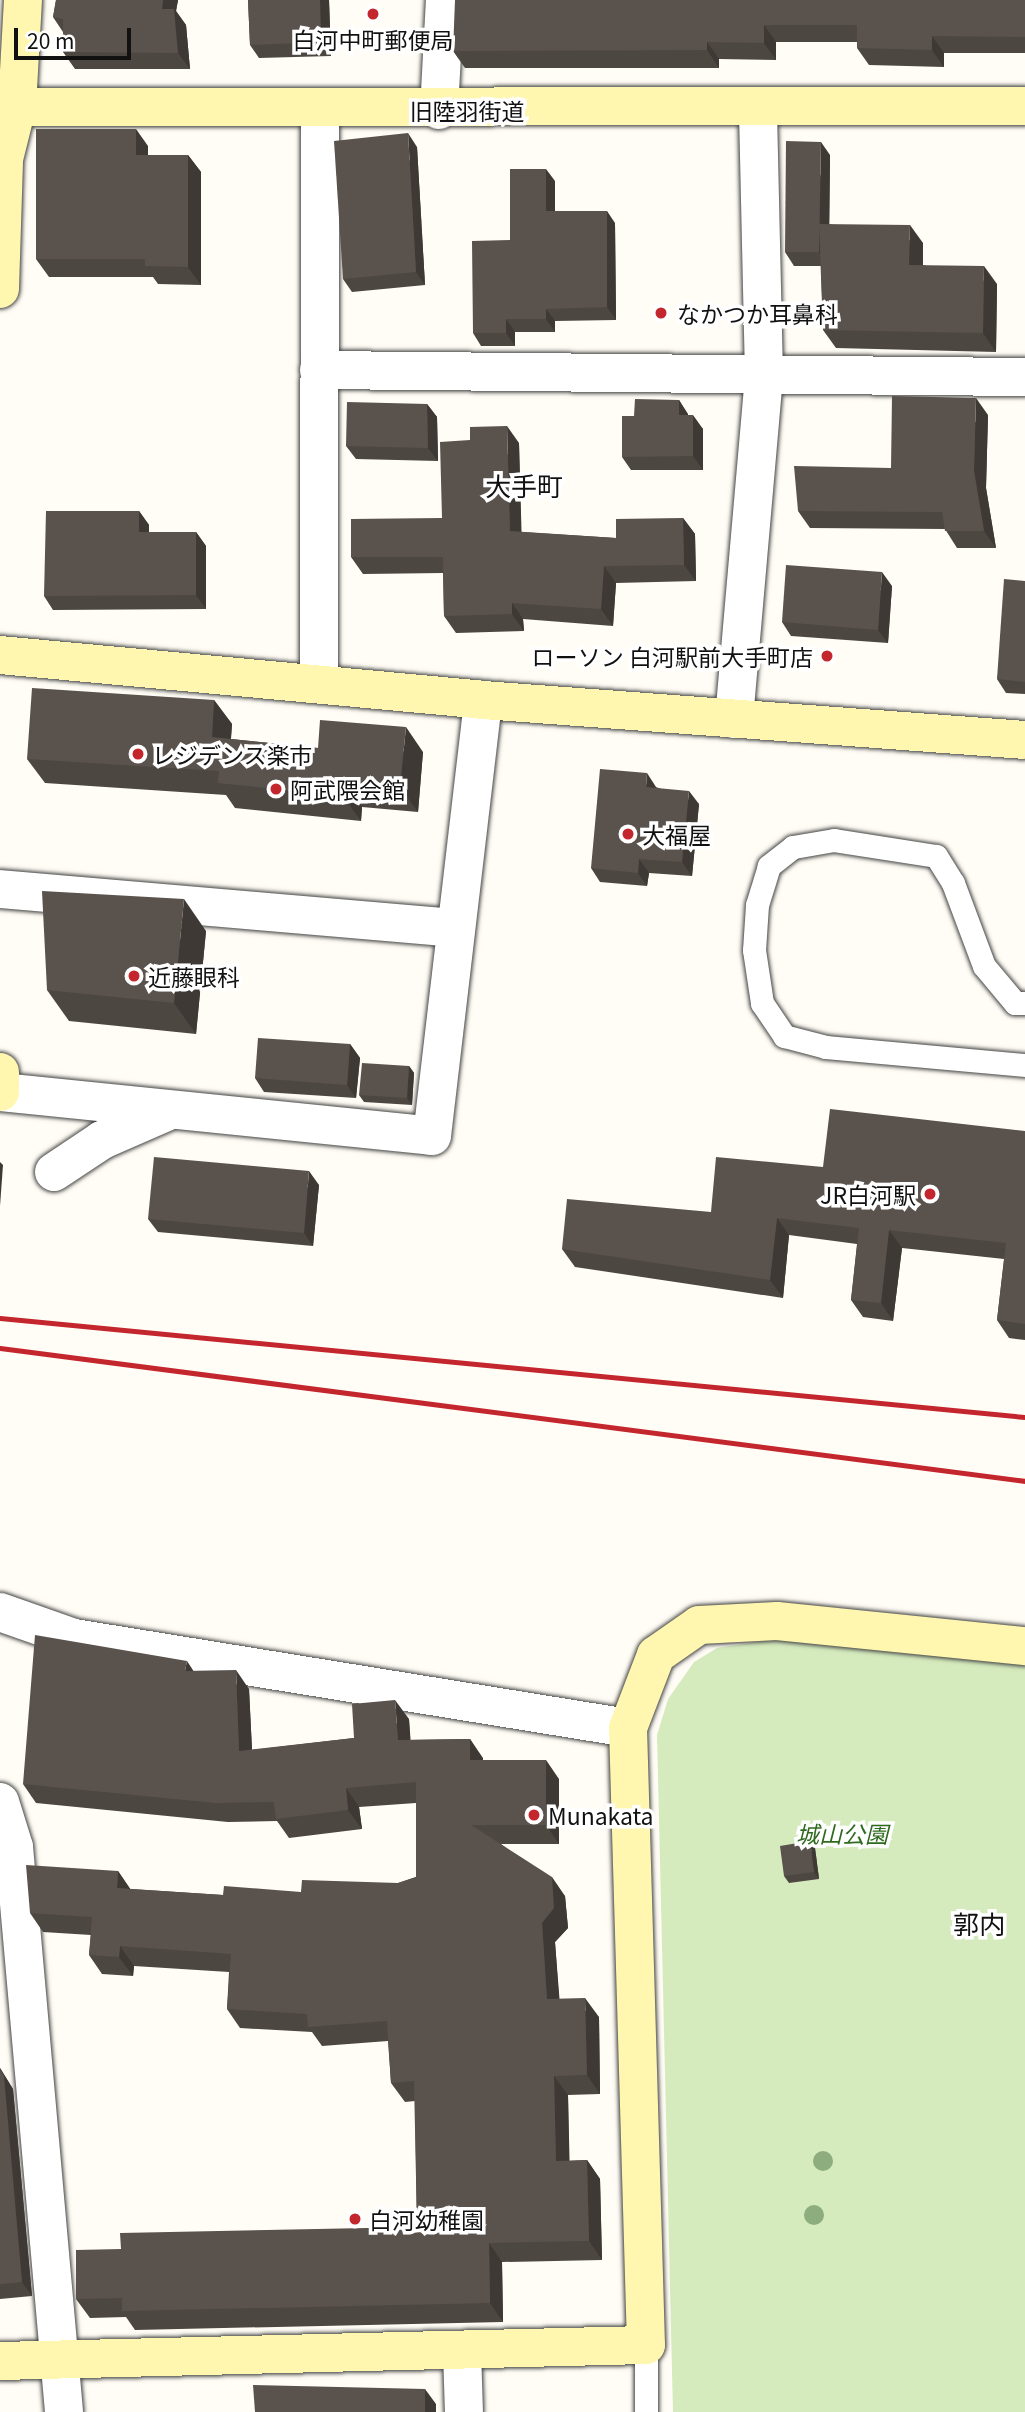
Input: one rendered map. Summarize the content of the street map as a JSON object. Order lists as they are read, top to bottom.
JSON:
{
  "streets": {
    "street": ["旧陸羽街道"]
  },
  "districts": ["大手町", "郭内"],
  "parks": ["城山公園"],
  "places": [
    "白河中町郵便局",
    "なかつか耳鼻科",
    "ローソン 白河駅前大手町店",
    "レジデンス楽市",
    "阿武隈会館",
    "大福屋",
    "近藤眼科",
    "JR白河駅",
    "Munakata",
    "白河幼稚園"
  ],
  "scale_bar": "20 m"
}
